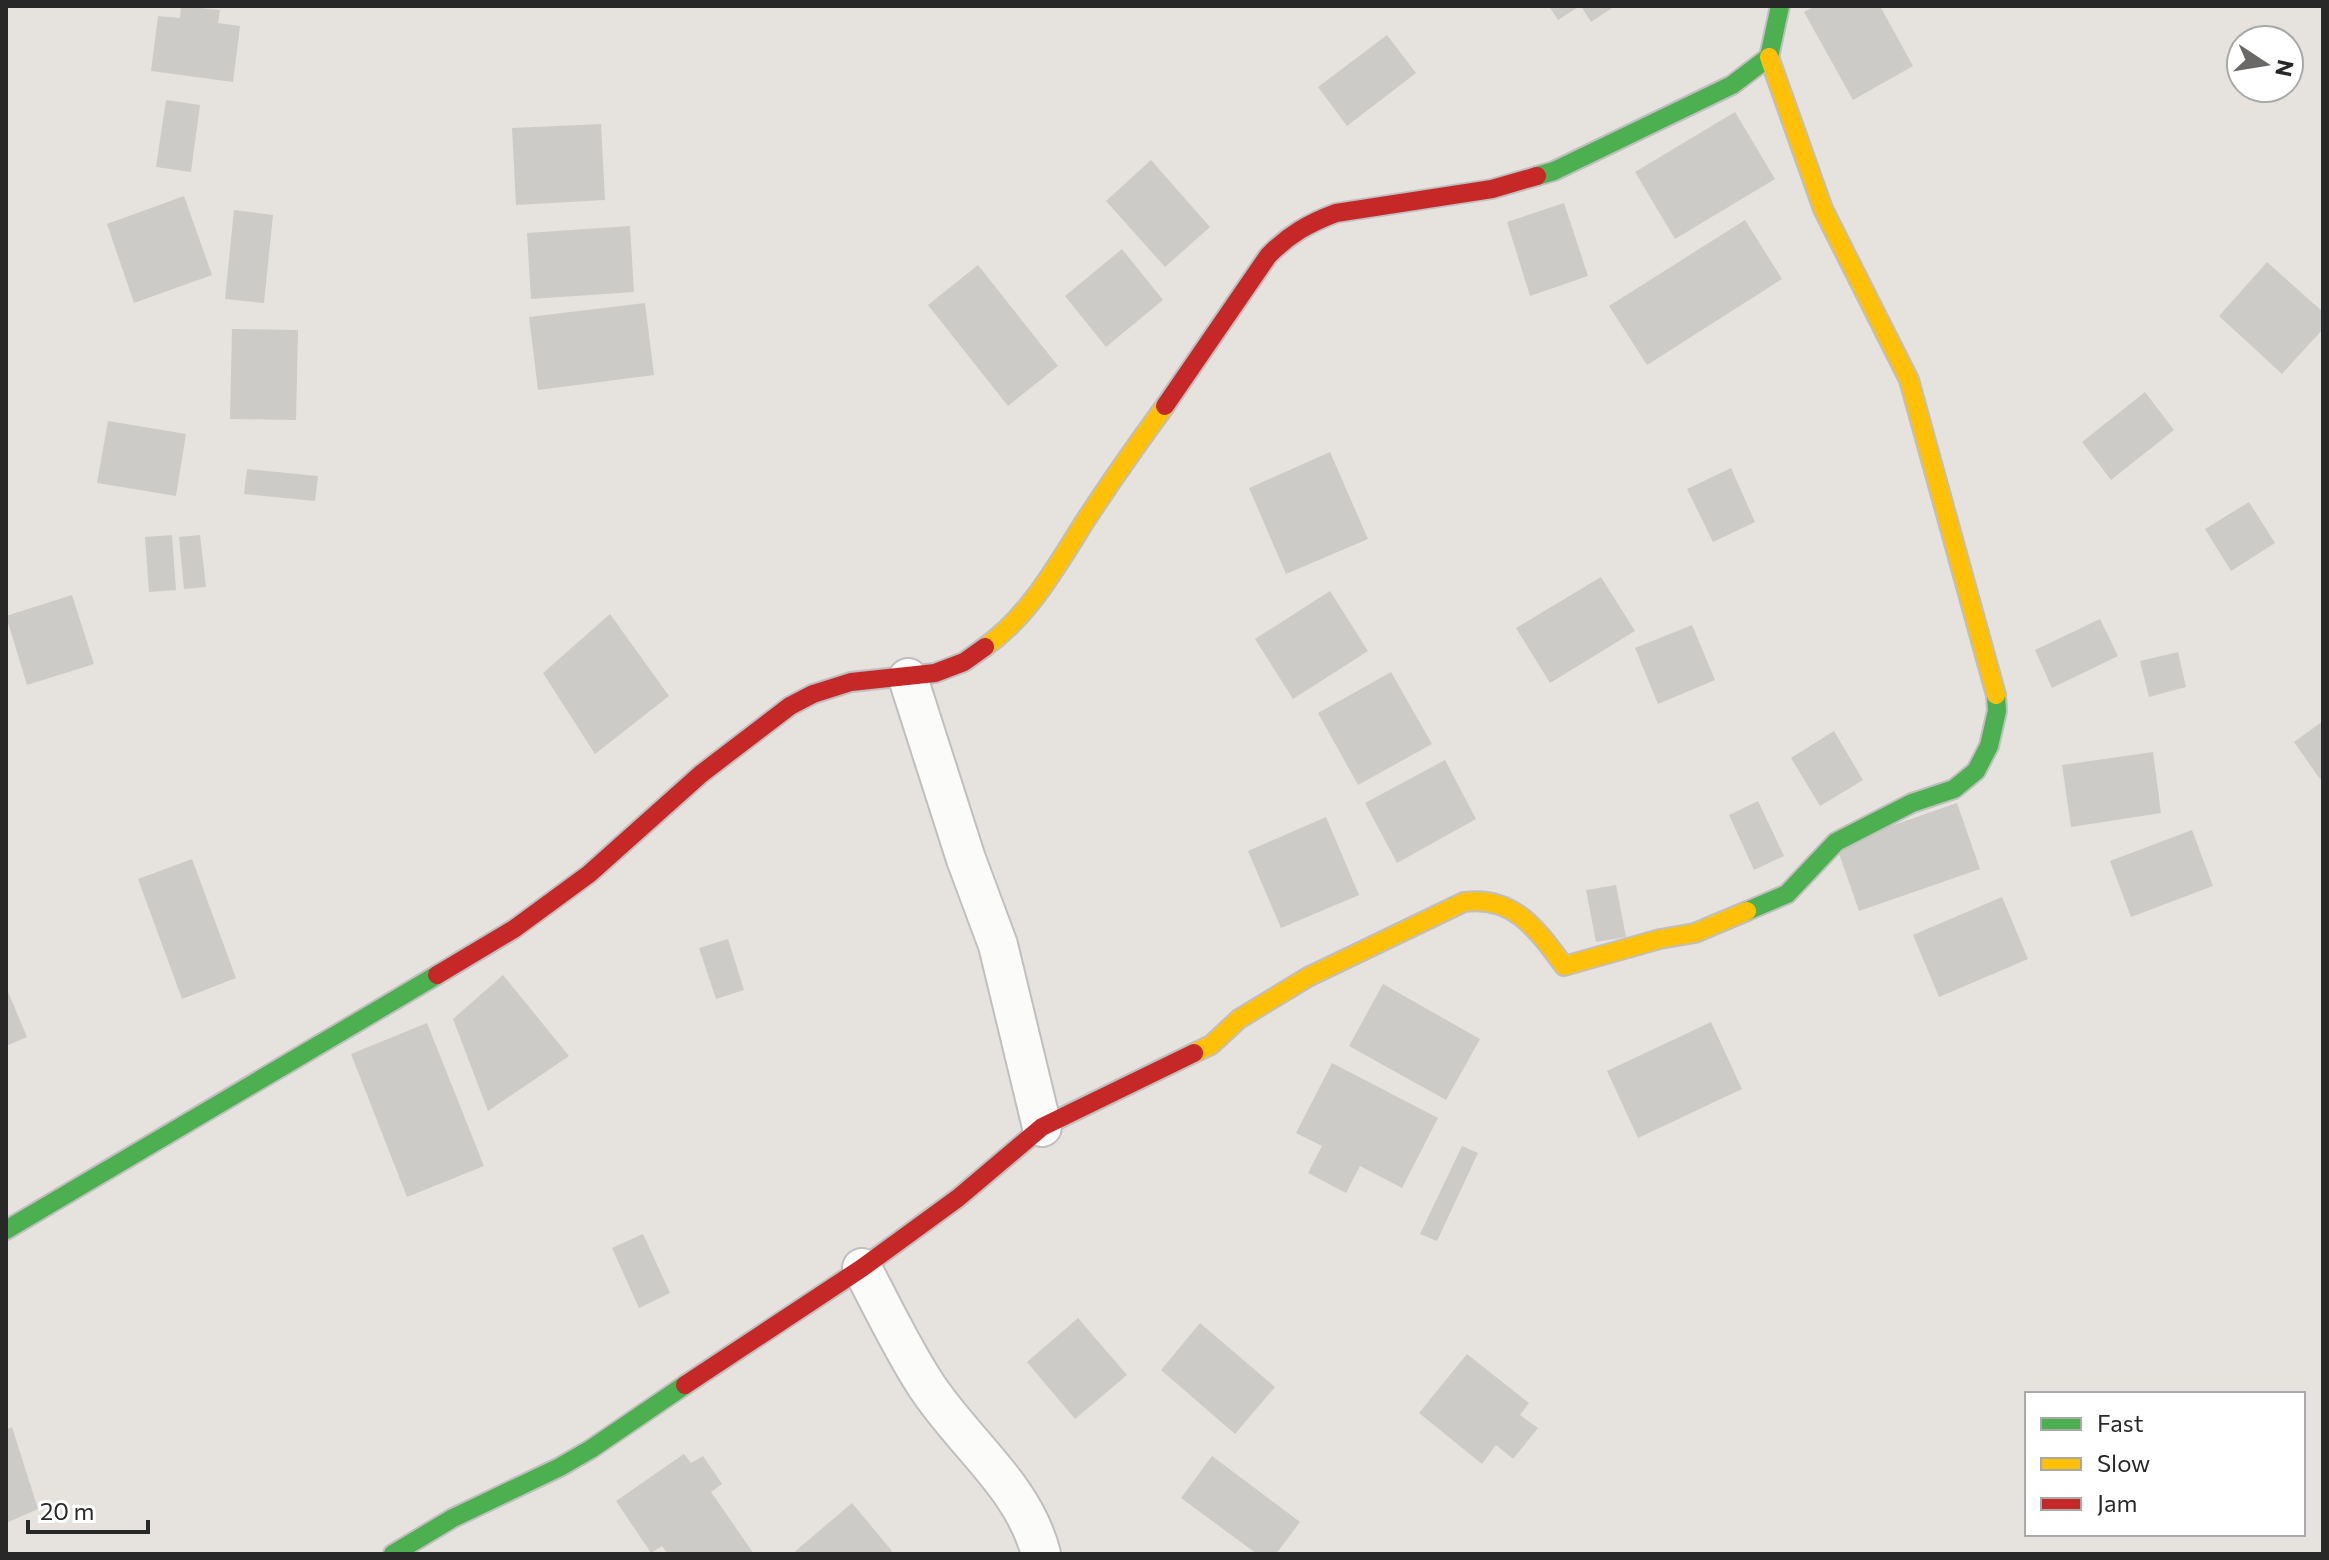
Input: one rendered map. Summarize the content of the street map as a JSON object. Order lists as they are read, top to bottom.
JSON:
{
  "legend": ["Fast", "Slow", "Jam"],
  "scale_bar": "20 m",
  "north": "right"
}
